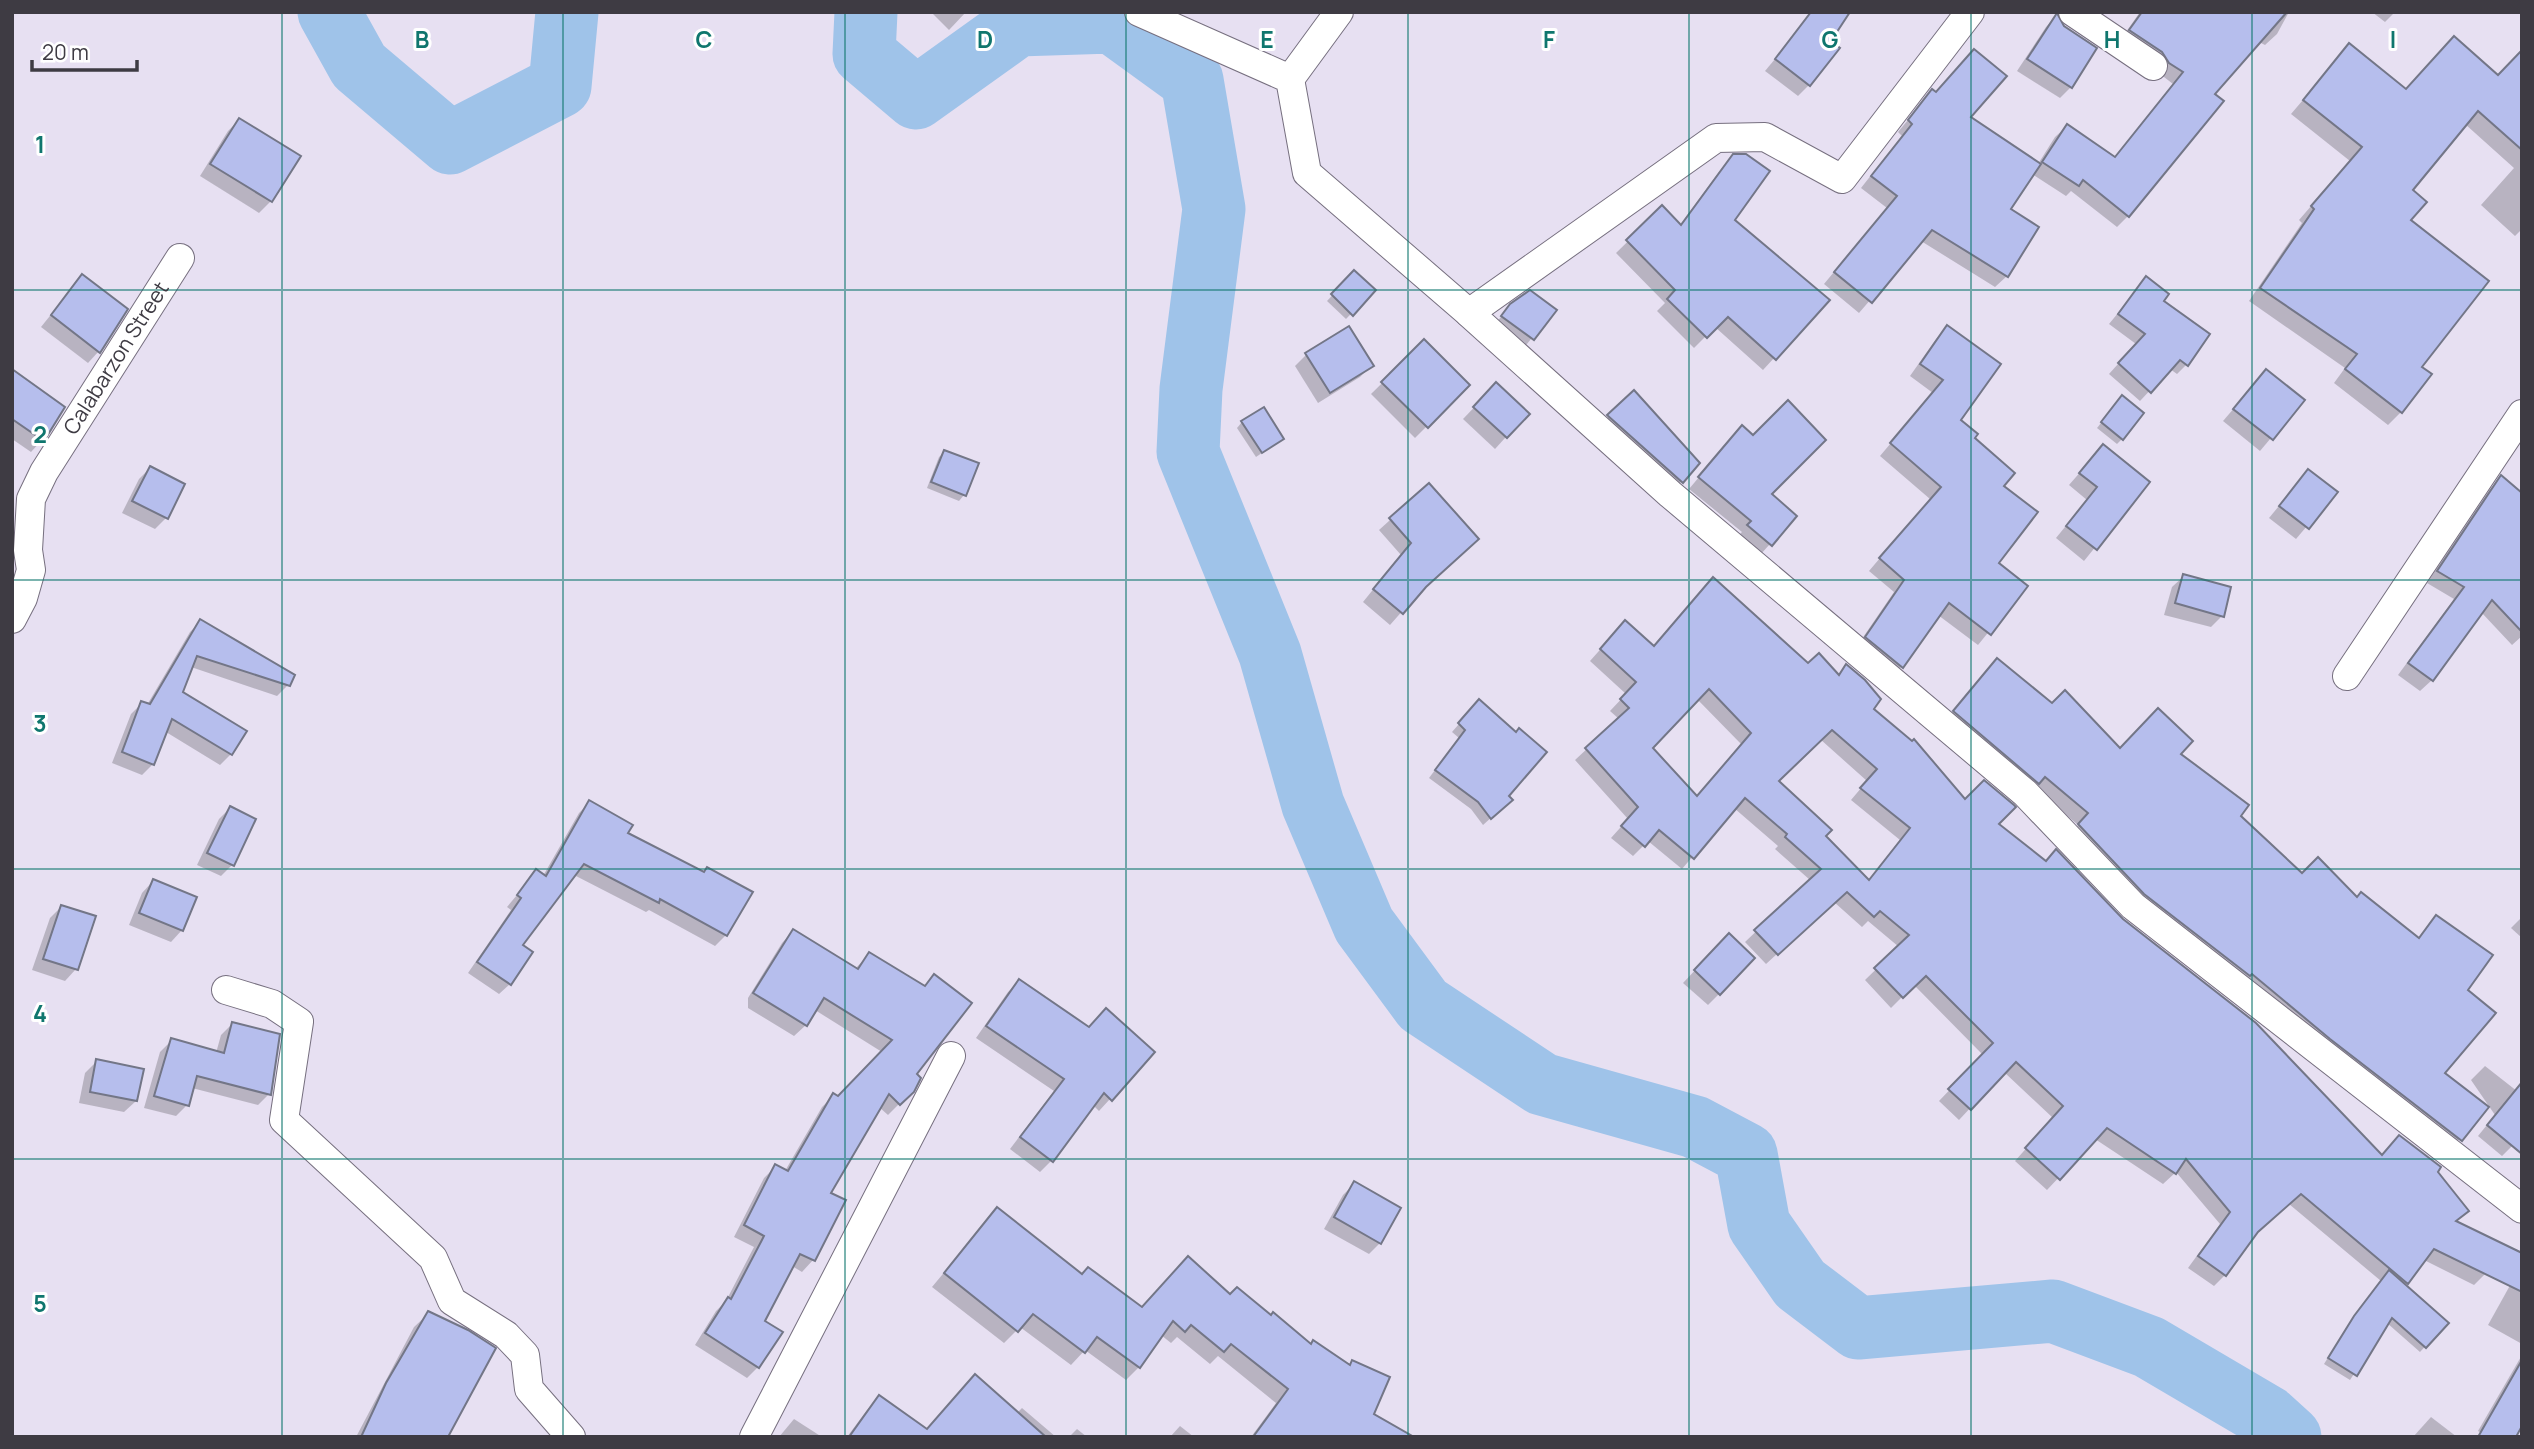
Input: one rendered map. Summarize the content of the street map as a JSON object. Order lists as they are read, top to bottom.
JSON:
{
  "streets": {
    "street": ["Calabarzon Street"]
  },
  "scale_bar": "20 m",
  "grid": {
    "columns": [
      "B",
      "C",
      "D",
      "E",
      "F",
      "G",
      "H",
      "I"
    ],
    "rows": [
      "1",
      "2",
      "3",
      "4",
      "5"
    ]
  }
}
